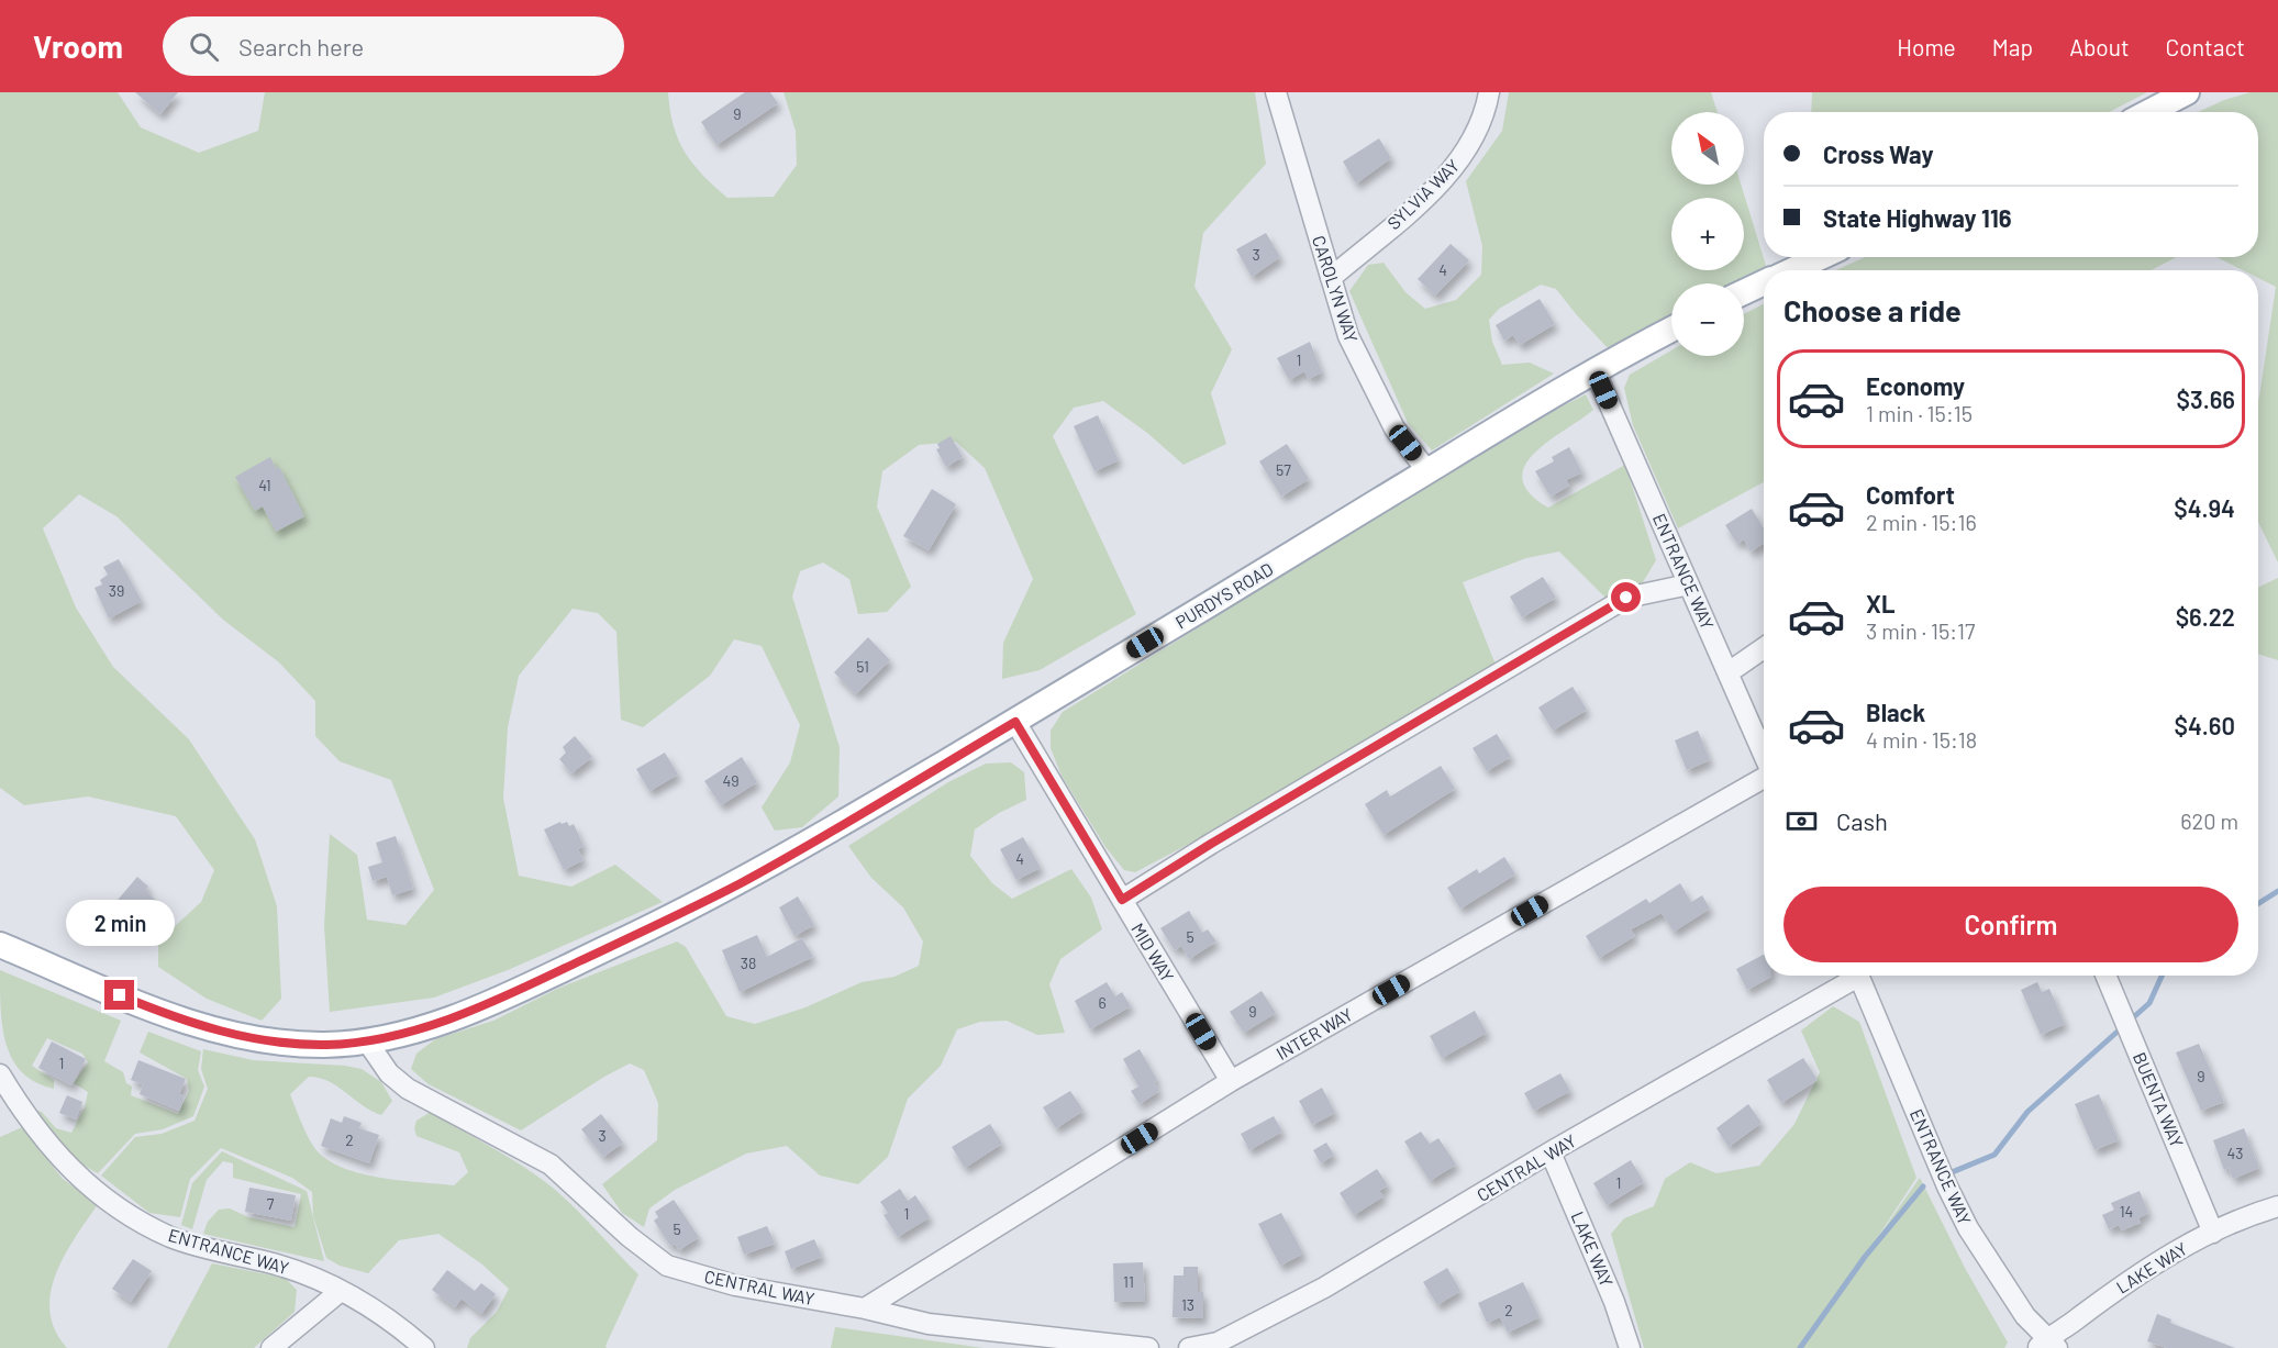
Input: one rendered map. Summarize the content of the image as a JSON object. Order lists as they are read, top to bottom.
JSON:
{
  "streets": {
    "main road": ["PURDYS ROAD"],
    "street": [
      "SYLVIA WAY",
      "CAROLYN WAY",
      "ENTRANCE WAY",
      "MID WAY",
      "INTER WAY",
      "BUENTA WAY",
      "CENTRAL WAY",
      "LAKE WAY"
    ]
  },
  "crossings": [
    ["SYLVIA WAY", "CAROLYN WAY"],
    ["CAROLYN WAY", "PURDYS ROAD"],
    ["ENTRANCE WAY", "PURDYS ROAD"],
    ["ENTRANCE WAY", "LAKE WAY"],
    ["PURDYS ROAD", "MID WAY"],
    ["PURDYS ROAD", "CENTRAL WAY"],
    ["MID WAY", "INTER WAY"],
    ["INTER WAY", "CENTRAL WAY"],
    ["BUENTA WAY", "LAKE WAY"],
    ["CENTRAL WAY", "LAKE WAY"]
  ],
  "house_numbers": [
    "9",
    "3",
    "4",
    "1",
    "57",
    "41",
    "39",
    "51",
    "49",
    "4",
    "5",
    "38",
    "6",
    "9",
    "1",
    "9",
    "3",
    "2",
    "43",
    "1",
    "7",
    "14",
    "1",
    "5",
    "11",
    "13",
    "2"
  ],
  "north": "top left",
  "page": {
    "header": "Vroom",
    "search": "Search here",
    "nav": [
      "Home",
      "Map",
      "About",
      "Contact"
    ],
    "map_buttons": ["+", "−"],
    "banner": ["Cross Way", "State Highway 116"],
    "heading": "Choose a ride",
    "list": [
      {
        "name": "Economy",
        "note": "1 min · 15:15",
        "value": "$3.66"
      },
      {
        "name": "Comfort",
        "note": "2 min · 15:16",
        "value": "$4.94"
      },
      {
        "name": "XL",
        "note": "3 min · 15:17",
        "value": "$6.22"
      },
      {
        "name": "Black",
        "note": "4 min · 15:18",
        "value": "$4.60"
      }
    ],
    "pay": ["Cash", "620 m"],
    "buttons": "Confirm",
    "bubble": "2 min"
  }
}
